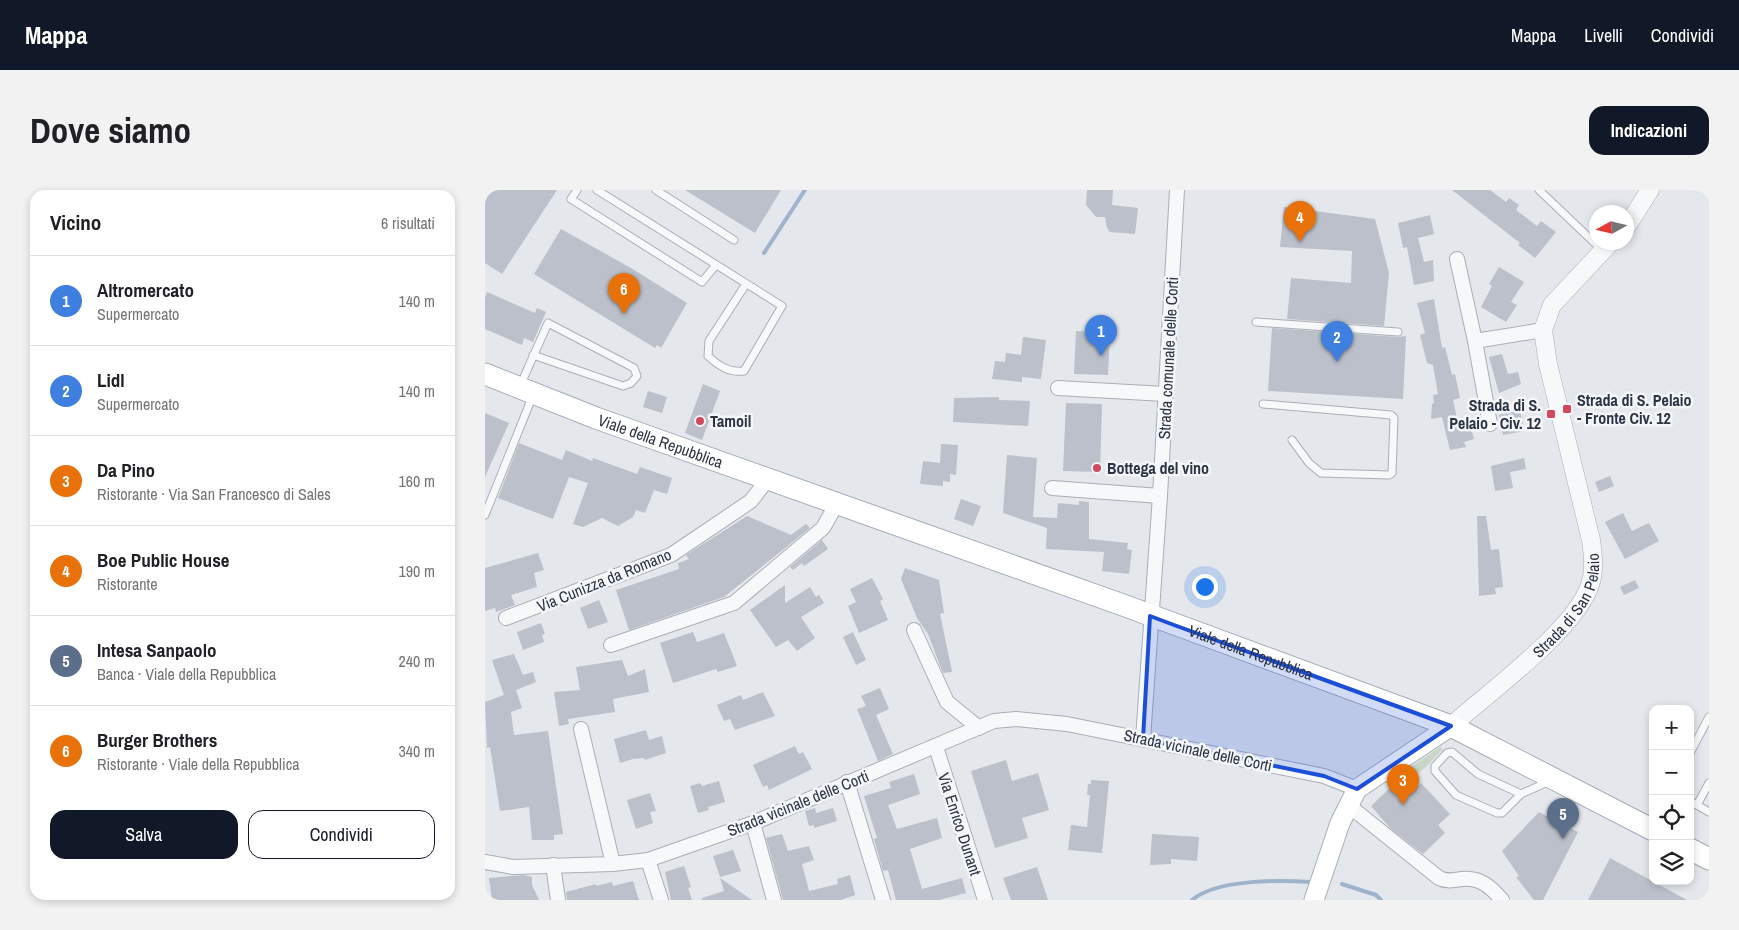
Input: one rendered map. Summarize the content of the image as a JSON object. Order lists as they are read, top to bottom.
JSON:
{
  "streets": {
    "main road": ["Viale della Repubblica", "Strada di San Pelaio"],
    "street": [
      "Strada comunale delle Corti",
      "Via Cunizza da Romano",
      "Strada vicinale delle Corti",
      "Via Enrico Dunant"
    ]
  },
  "crossings": [
    ["Strada comunale delle Corti", "Viale della Repubblica"],
    ["Strada comunale delle Corti", "Strada vicinale delle Corti"],
    ["Viale della Repubblica", "Via Cunizza da Romano"],
    ["Viale della Repubblica", "Strada di San Pelaio"],
    ["Strada di San Pelaio", "Strada vicinale delle Corti"],
    ["Strada vicinale delle Corti", "Via Enrico Dunant"]
  ],
  "places": {
    "transit": ["Strada di S. Pelaio - Fronte Civ. 12", "Strada di S. Pelaio - Civ. 12"],
    "other": ["Tamoil", "Bottega del vino"]
  },
  "north": "left",
  "page": {
    "header": "Mappa",
    "nav": ["Mappa", "Livelli", "Condividi"],
    "buttons": [
      "Indicazioni",
      ["Salva", "Condividi"]
    ],
    "title": "Dove siamo",
    "heading": ["Vicino", "6 risultati"],
    "pins": [
      "4",
      "6",
      "1",
      "2",
      "3",
      "5"
    ],
    "list": [
      {
        "mark": "1",
        "name": "Altromercato",
        "note": "Supermercato",
        "value": "140 m"
      },
      {
        "mark": "2",
        "name": "Lidl",
        "note": "Supermercato",
        "value": "140 m"
      },
      {
        "mark": "3",
        "name": "Da Pino",
        "note": "Ristorante · Via San Francesco di Sales",
        "value": "160 m"
      },
      {
        "mark": "4",
        "name": "Boe Public House",
        "note": "Ristorante",
        "value": "190 m"
      },
      {
        "mark": "5",
        "name": "Intesa Sanpaolo",
        "note": "Banca · Viale della Repubblica",
        "value": "240 m"
      },
      {
        "mark": "6",
        "name": "Burger Brothers",
        "note": "Ristorante · Viale della Repubblica",
        "value": "340 m"
      }
    ],
    "map_buttons": ["+", "−"]
  }
}
